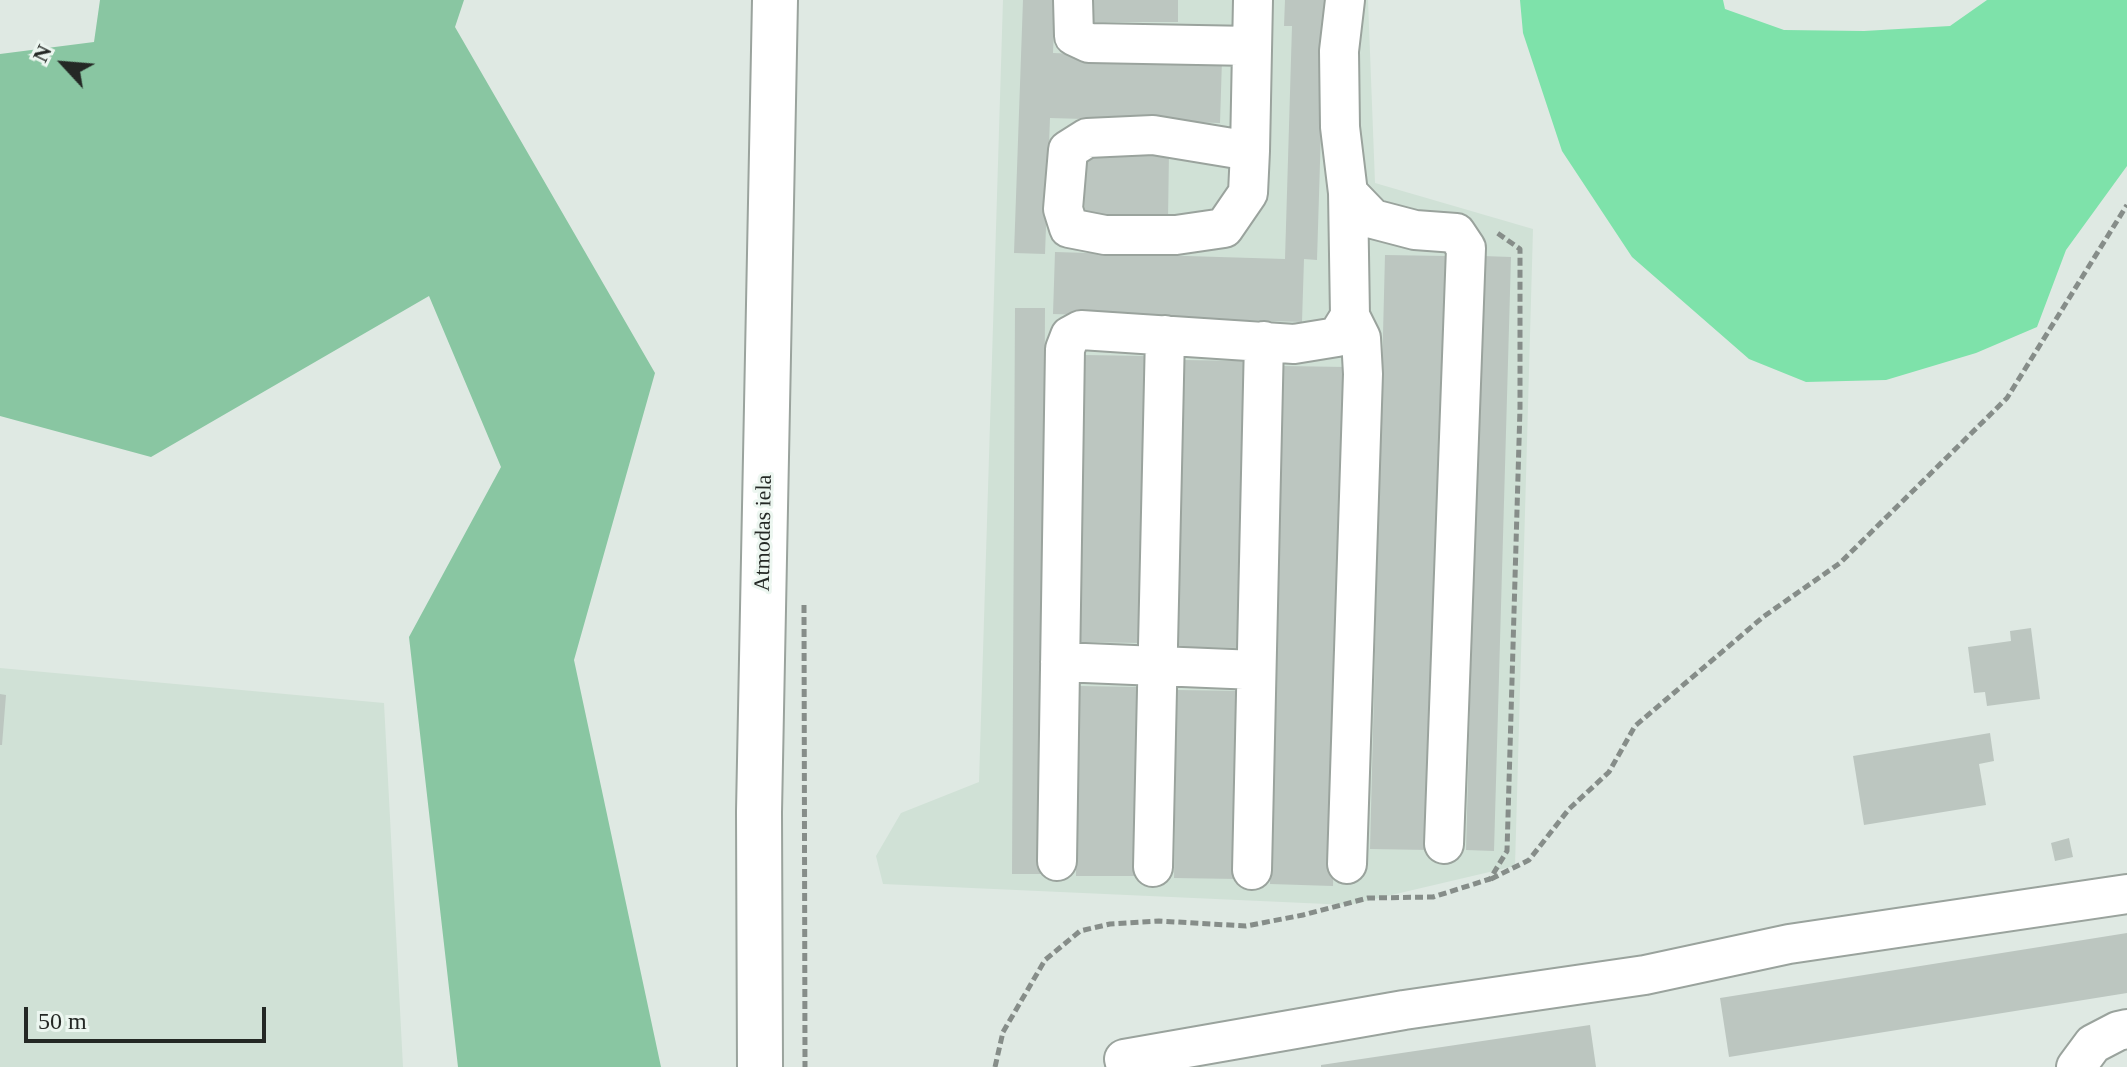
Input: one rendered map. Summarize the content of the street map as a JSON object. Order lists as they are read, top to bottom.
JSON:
{
  "streets": {
    "main road": ["Atmodas iela"]
  },
  "scale_bar": "50 m",
  "north": "top left"
}
